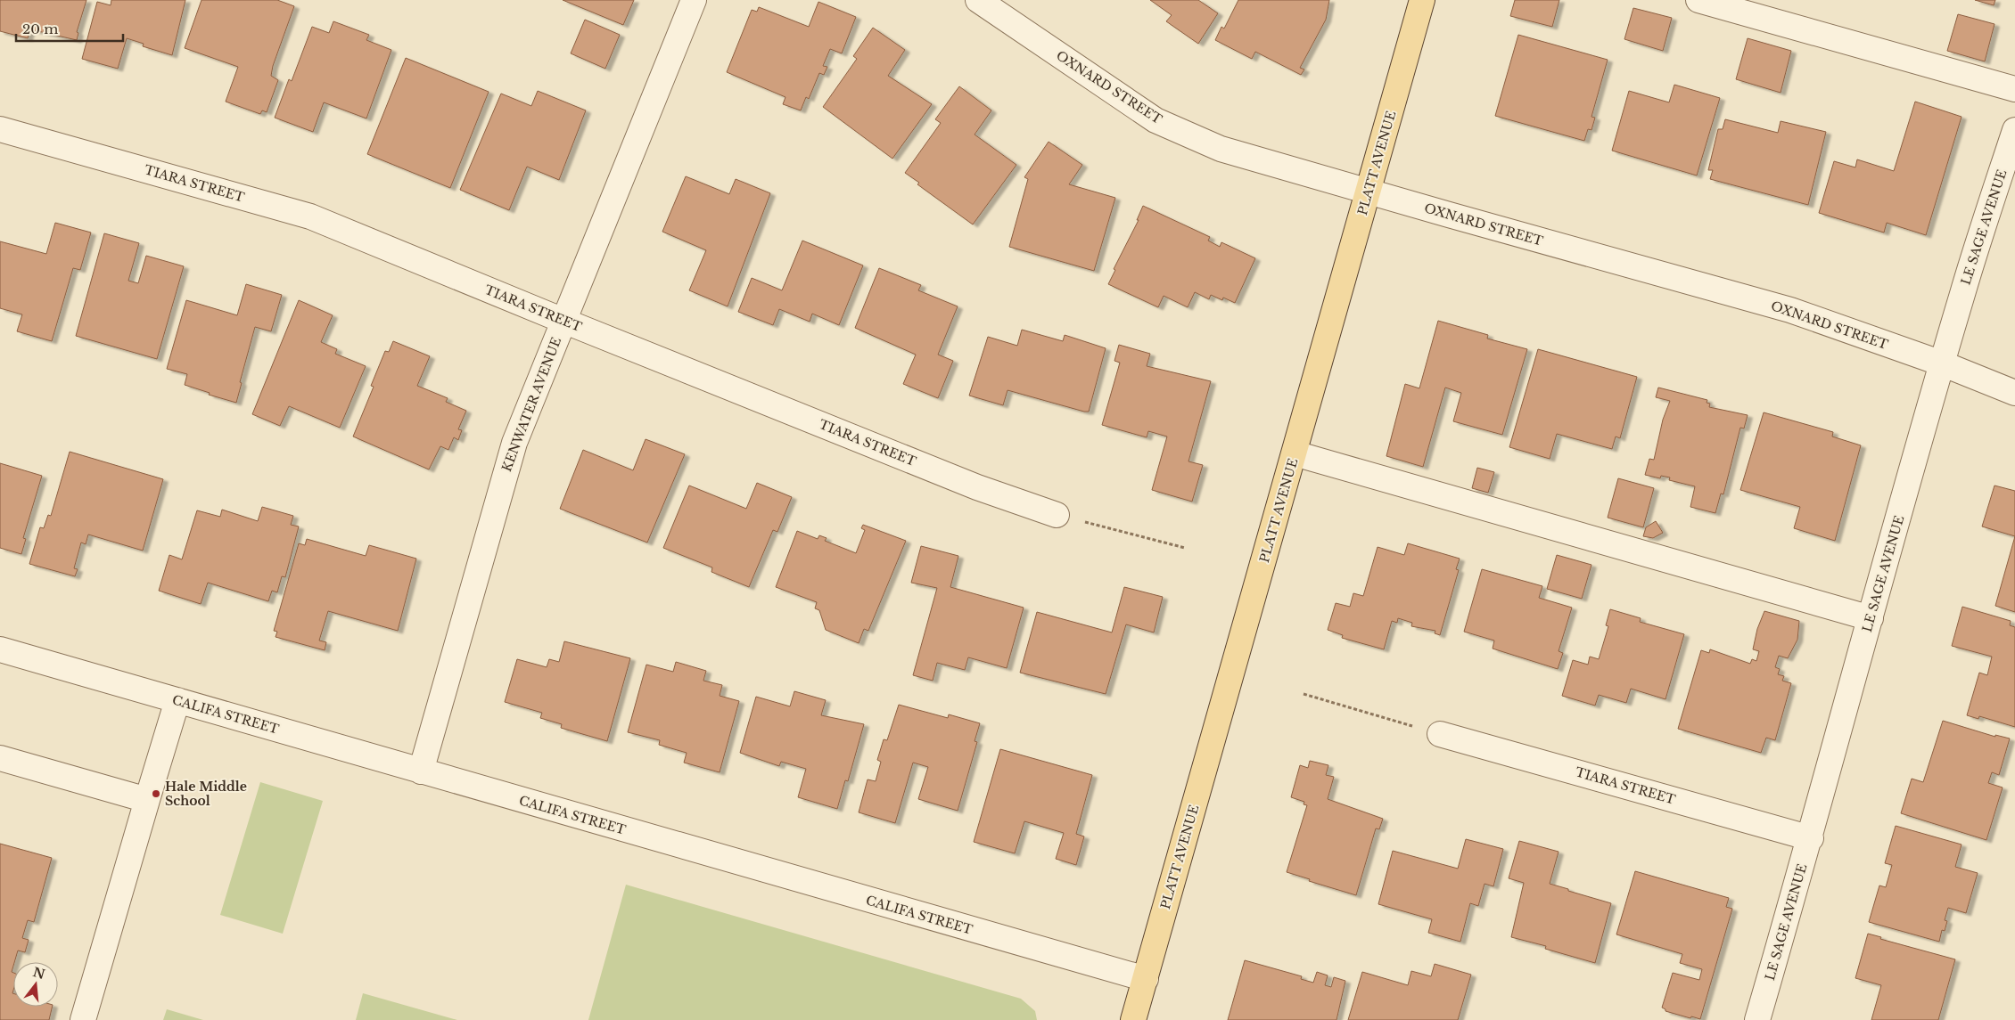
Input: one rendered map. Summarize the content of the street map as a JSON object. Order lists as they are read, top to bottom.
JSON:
{
  "streets": {
    "main road": ["PLATT AVENUE"],
    "street": [
      "OXNARD STREET",
      "TIARA STREET",
      "LE SAGE AVENUE",
      "KENWATER AVENUE",
      "CALIFA STREET"
    ]
  },
  "crossings": [
    ["OXNARD STREET", "PLATT AVENUE"],
    ["OXNARD STREET", "LE SAGE AVENUE"],
    ["PLATT AVENUE", "CALIFA STREET"],
    ["TIARA STREET", "LE SAGE AVENUE"],
    ["TIARA STREET", "KENWATER AVENUE"],
    ["KENWATER AVENUE", "CALIFA STREET"]
  ],
  "places": ["Hale Middle School"],
  "scale_bar": "20 m",
  "north": "top"
}
